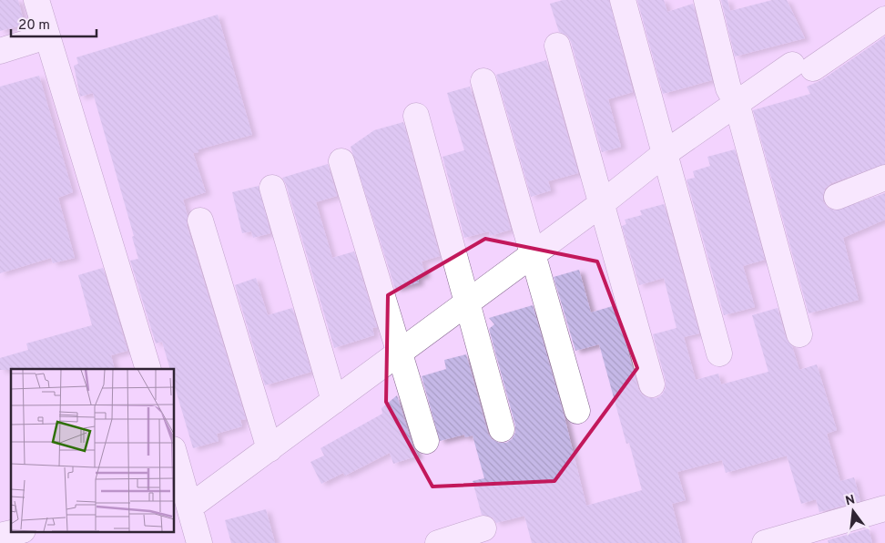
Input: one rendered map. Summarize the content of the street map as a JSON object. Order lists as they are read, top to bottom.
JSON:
{
  "scale_bar": "20 m",
  "north": "top"
}
